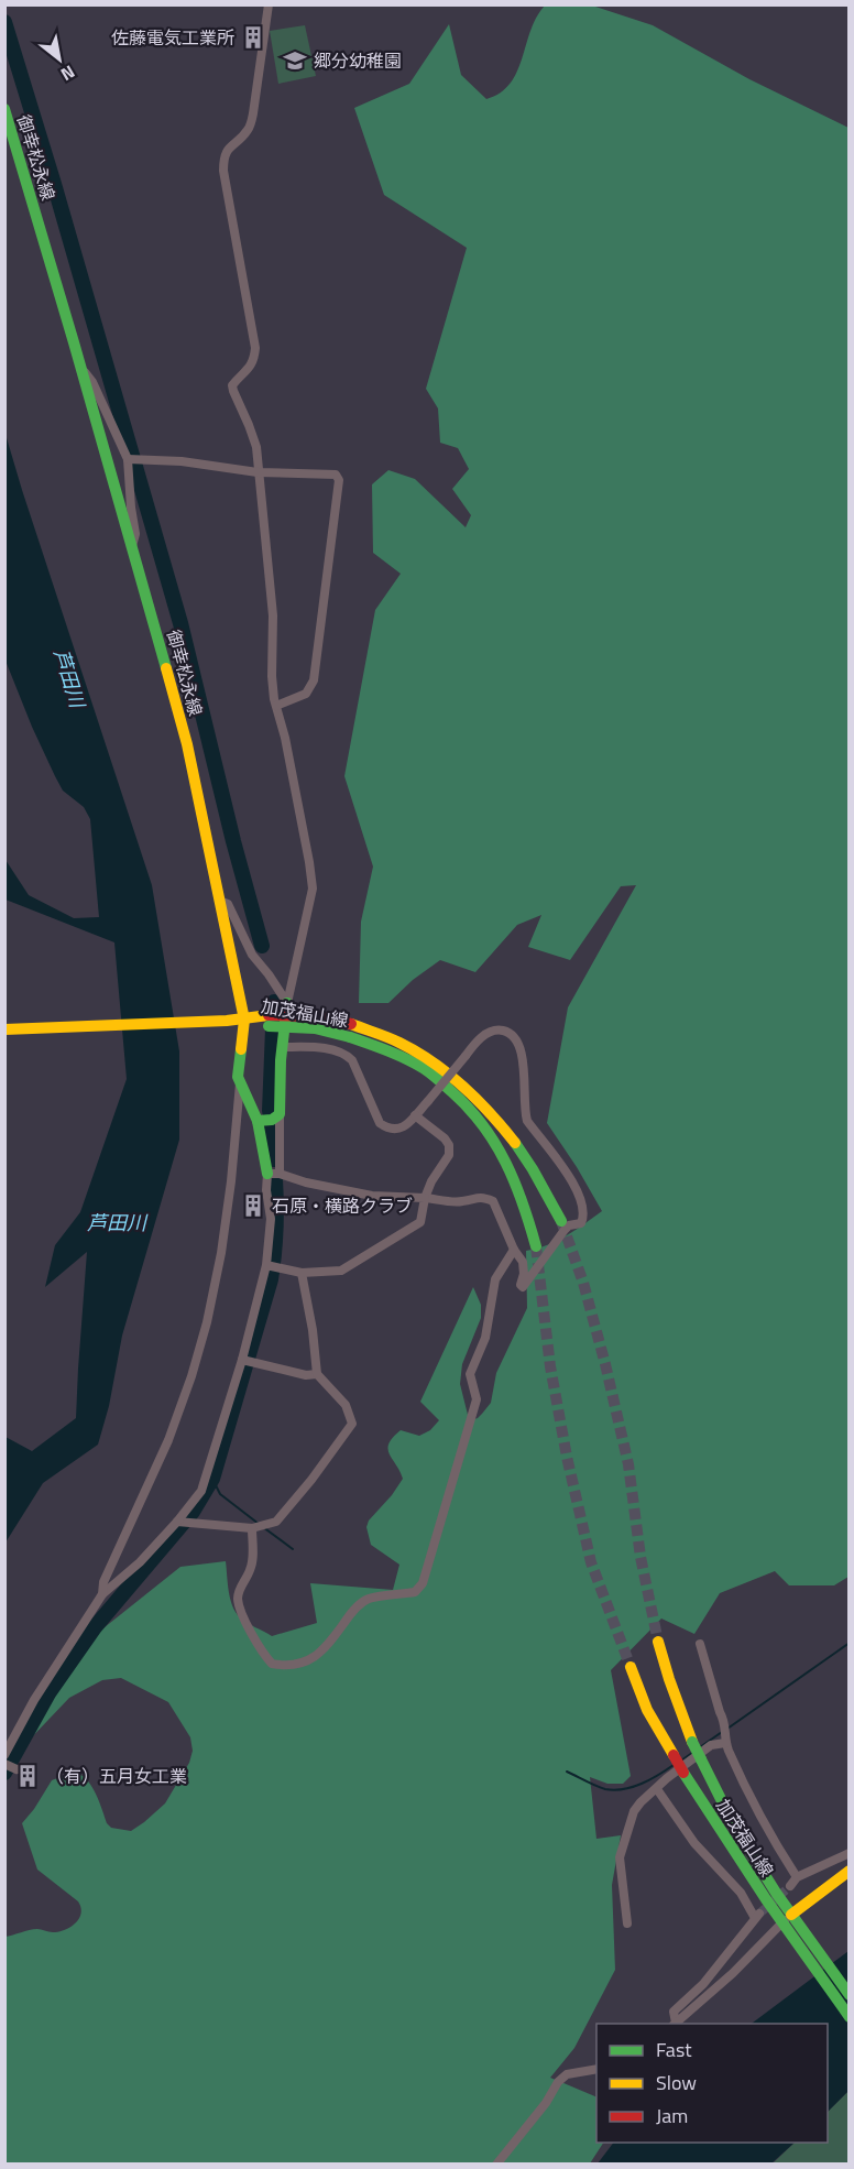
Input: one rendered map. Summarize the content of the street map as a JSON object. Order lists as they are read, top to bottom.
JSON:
{
  "streets": {
    "main road": ["御幸松永線", "加茂福山線"]
  },
  "crossings": [
    ["御幸松永線", "加茂福山線"]
  ],
  "water": ["芦田川"],
  "places": {
    "building": ["佐藤電気工業所", "石原・横路クラブ", "（有）五月女工業"],
    "school or university": ["郷分幼稚園"]
  },
  "legend": ["Fast", "Slow", "Jam"],
  "north": "bottom right"
}
